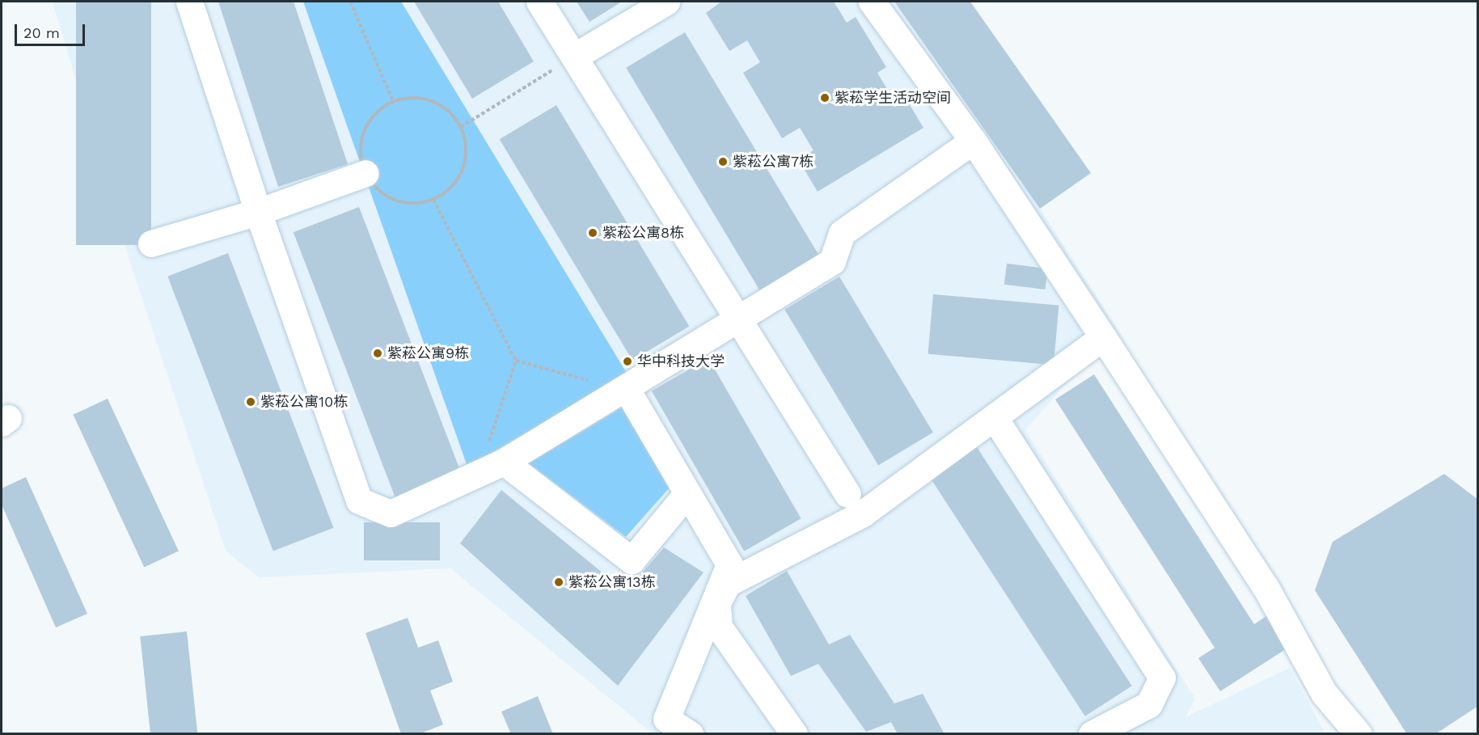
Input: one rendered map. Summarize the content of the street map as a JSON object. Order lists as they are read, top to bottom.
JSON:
{
  "places": [
    "紫菘学生活动空间",
    "紫菘公寓7栋",
    "紫菘公寓8栋",
    "紫菘公寓9栋",
    "华中科技大学",
    "紫菘公寓10栋",
    "紫菘公寓13栋"
  ],
  "scale_bar": "20 m"
}
